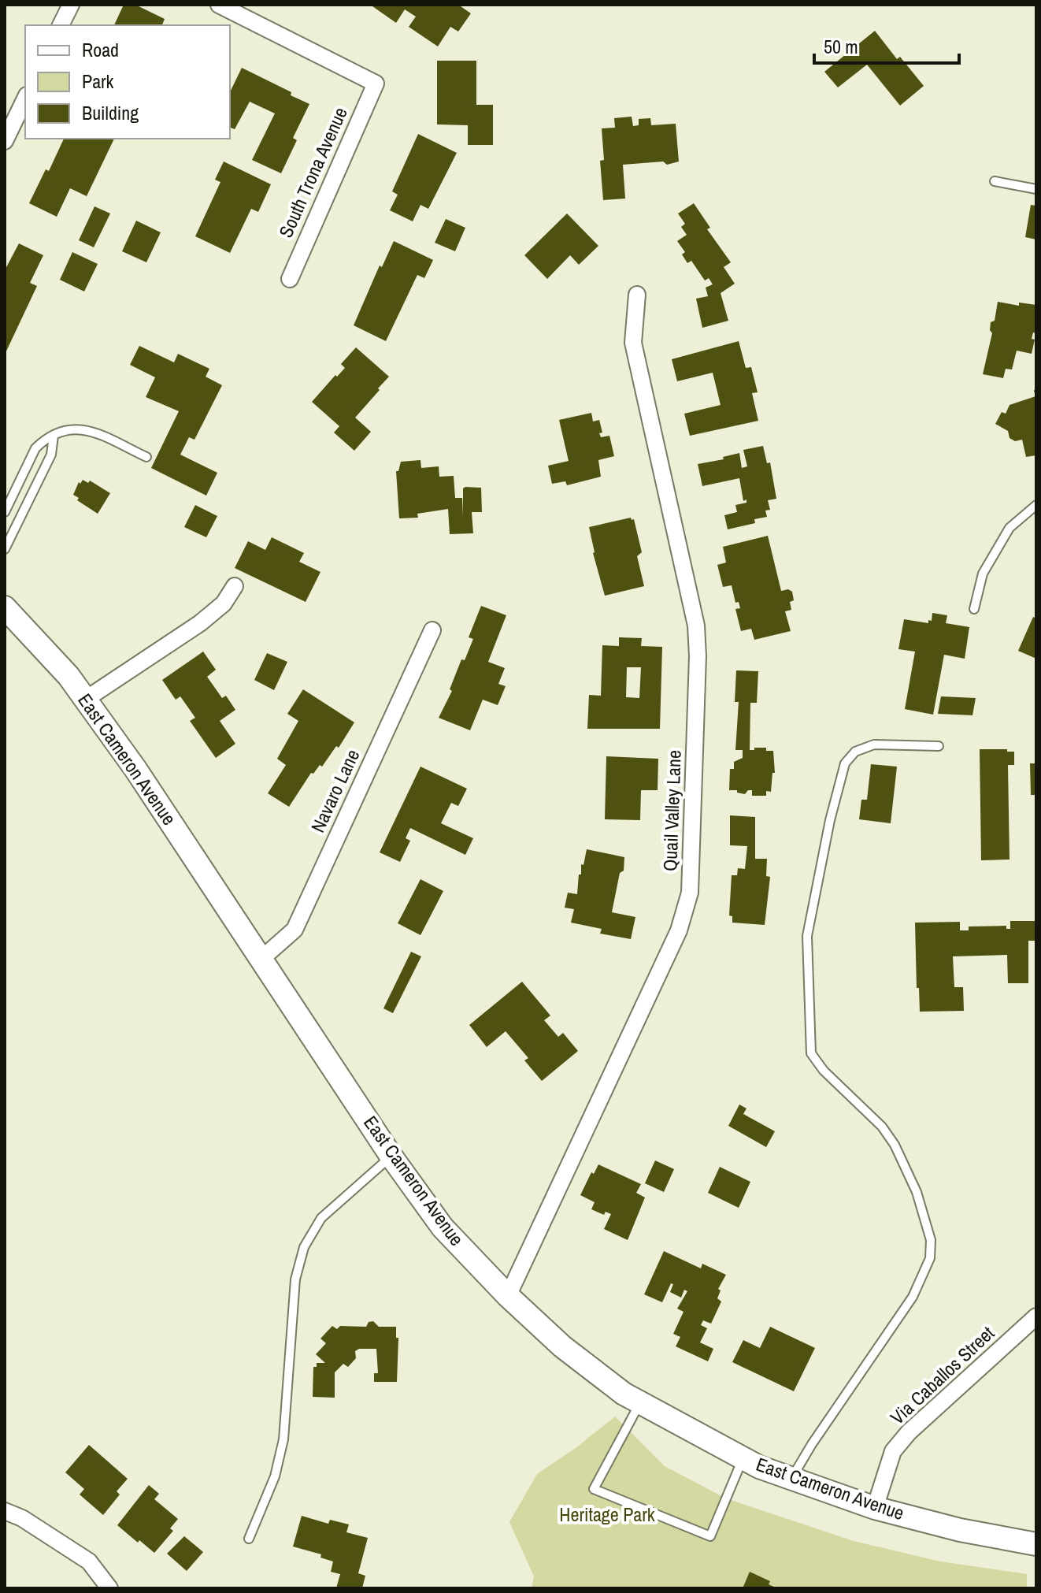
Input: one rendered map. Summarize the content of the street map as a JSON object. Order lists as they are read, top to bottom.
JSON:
{
  "streets": {
    "main road": ["East Cameron Avenue"],
    "street": [
      "South Trona Avenue",
      "Navaro Lane",
      "Quail Valley Lane",
      "Via Caballos Street"
    ]
  },
  "crossings": [
    ["East Cameron Avenue", "Navaro Lane"],
    ["East Cameron Avenue", "Quail Valley Lane"],
    ["East Cameron Avenue", "Via Caballos Street"]
  ],
  "parks": ["Heritage Park"],
  "legend": ["Road", "Park", "Building"],
  "scale_bar": "50 m"
}
